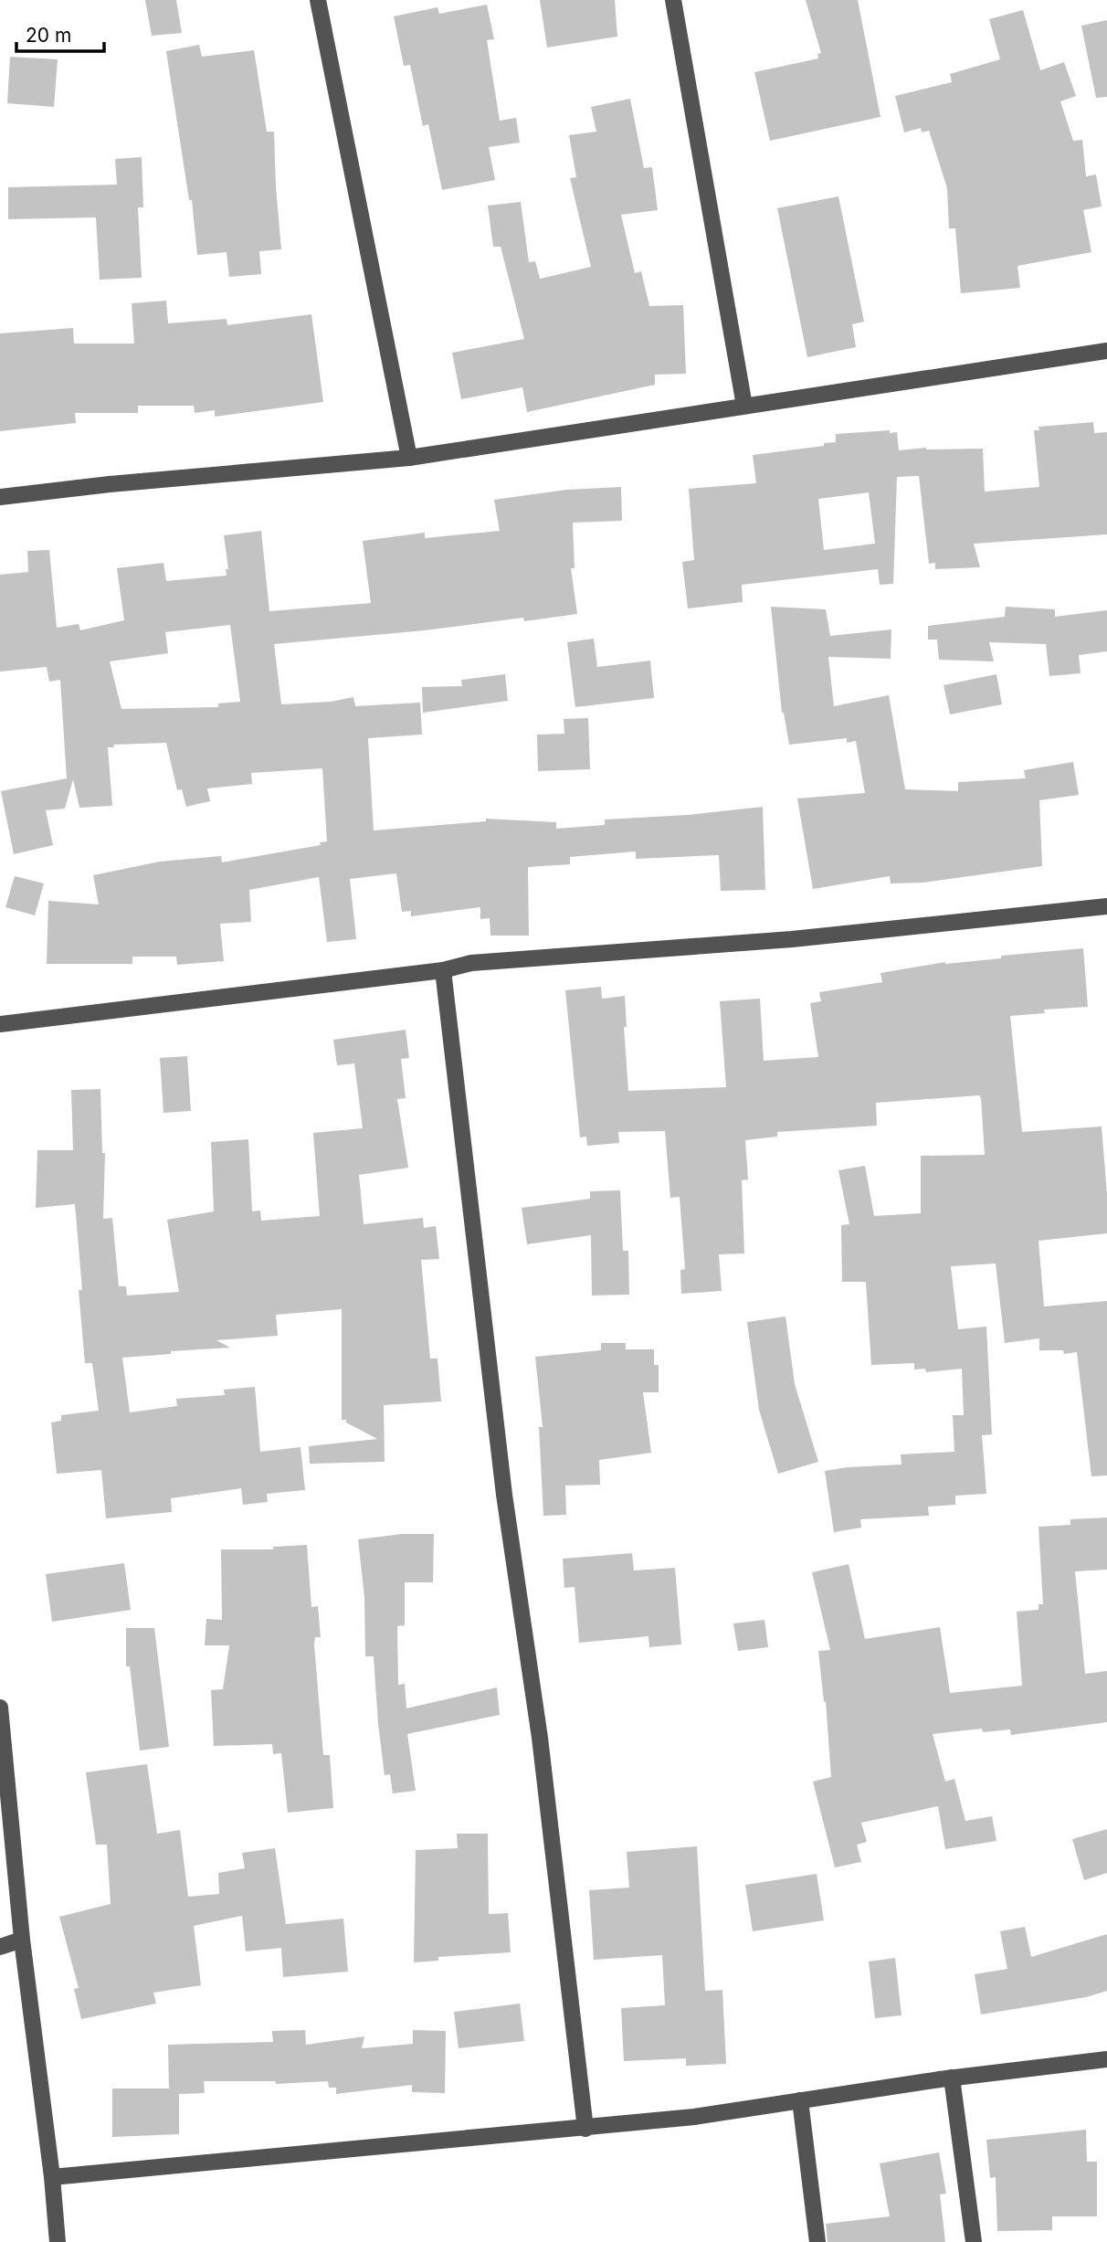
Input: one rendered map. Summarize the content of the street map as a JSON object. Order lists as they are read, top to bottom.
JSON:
{
  "scale_bar": "20 m"
}
